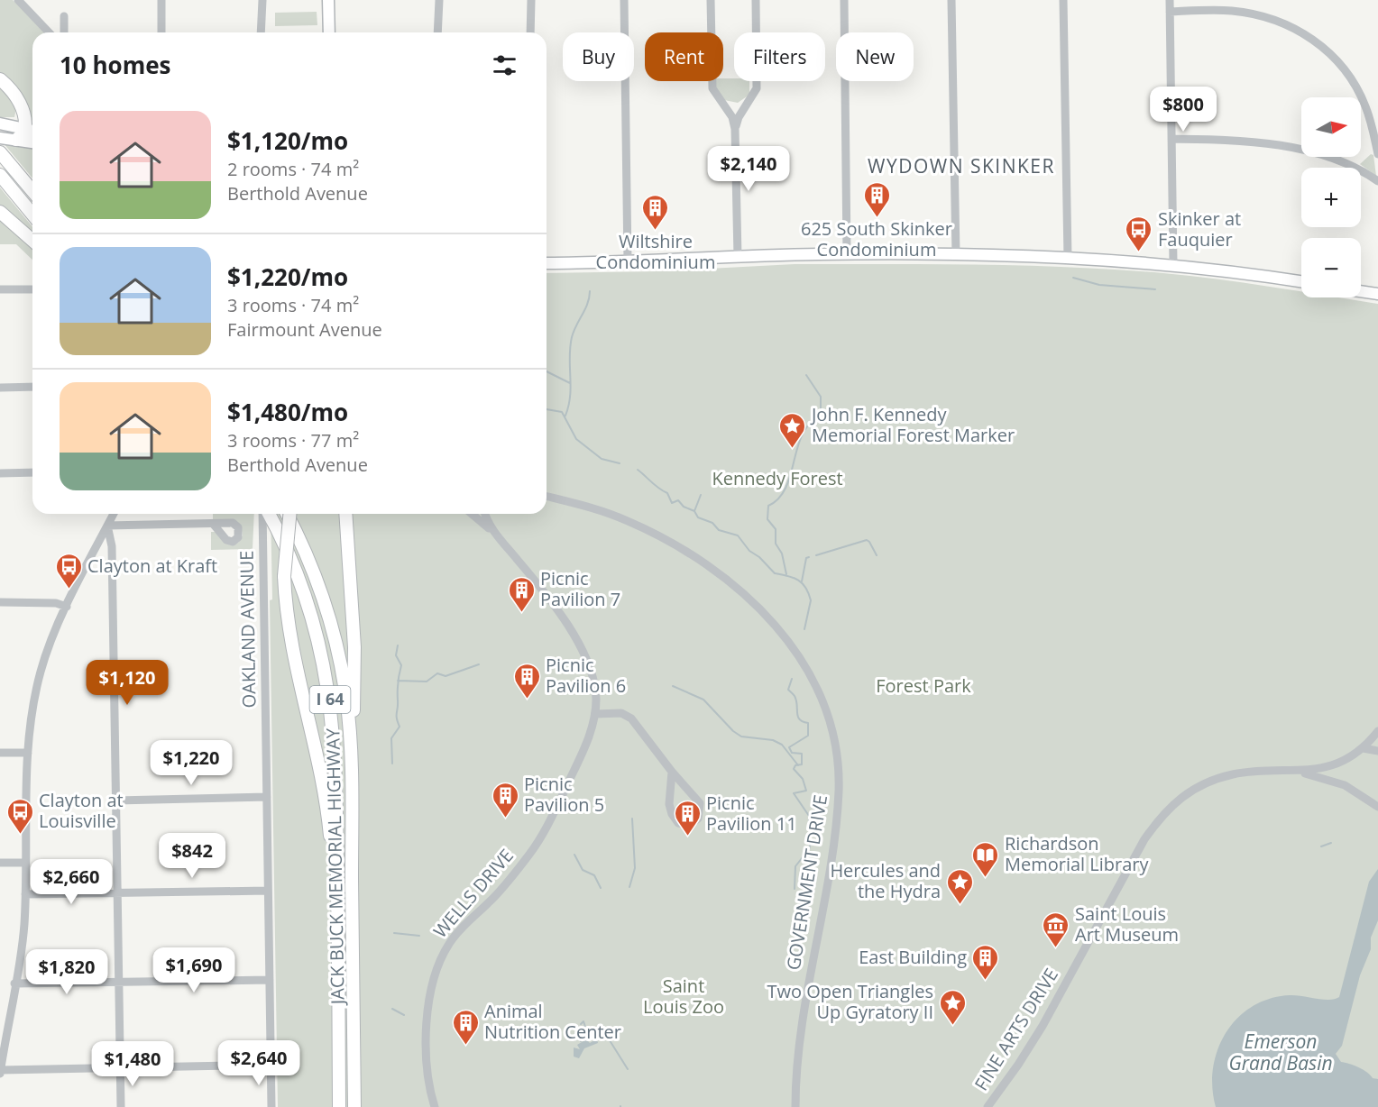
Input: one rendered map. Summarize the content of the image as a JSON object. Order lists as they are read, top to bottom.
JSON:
{
  "streets": {
    "highway": ["I 64", "JACK BUCK MEMORIAL HIGHWAY"],
    "street": [
      "OAKLAND AVENUE",
      "GOVERNMENT DRIVE",
      "WELLS DRIVE",
      "FINE ARTS DRIVE"
    ]
  },
  "districts": ["WYDOWN SKINKER"],
  "water": ["Emerson Grand Basin"],
  "parks": ["Kennedy Forest", "Forest Park", "Saint Louis Zoo"],
  "places": {
    "building": [
      "625 South Skinker Condominium",
      "Wiltshire Condominium",
      "Picnic Pavilion 7",
      "Picnic Pavilion 6",
      "Picnic Pavilion 5",
      "Picnic Pavilion 11",
      "East Building",
      "Animal Nutrition Center"
    ],
    "bus stop": ["Skinker at Fauquier", "Clayton at Kraft", "Clayton at Louisville"],
    "place": ["John F. Kennedy Memorial Forest Marker", "Hercules and the Hydra", "Two Open Triangles Up Gyratory II"],
    "library": ["Richardson Memorial Library"],
    "museum": ["Saint Louis Art Museum"]
  },
  "north": "right",
  "page": {
    "chip": [
      "Buy",
      "Rent",
      "Filters",
      "New"
    ],
    "heading": "10 homes",
    "price": [
      "$800",
      "$2,140",
      "$1,120",
      "$1,220",
      "$842",
      "$2,660",
      "$1,690",
      "$1,820",
      "$2,640",
      "$1,480"
    ],
    "map_buttons": ["+", "−"],
    "list": [
      {
        "name": "$1,120/mo",
        "note": "2 rooms · 74 m² · Berthold Avenue"
      },
      {
        "name": "$1,220/mo",
        "note": "3 rooms · 74 m² · Fairmount Avenue"
      },
      {
        "name": "$1,480/mo",
        "note": "3 rooms · 77 m² · Berthold Avenue"
      }
    ]
  }
}
